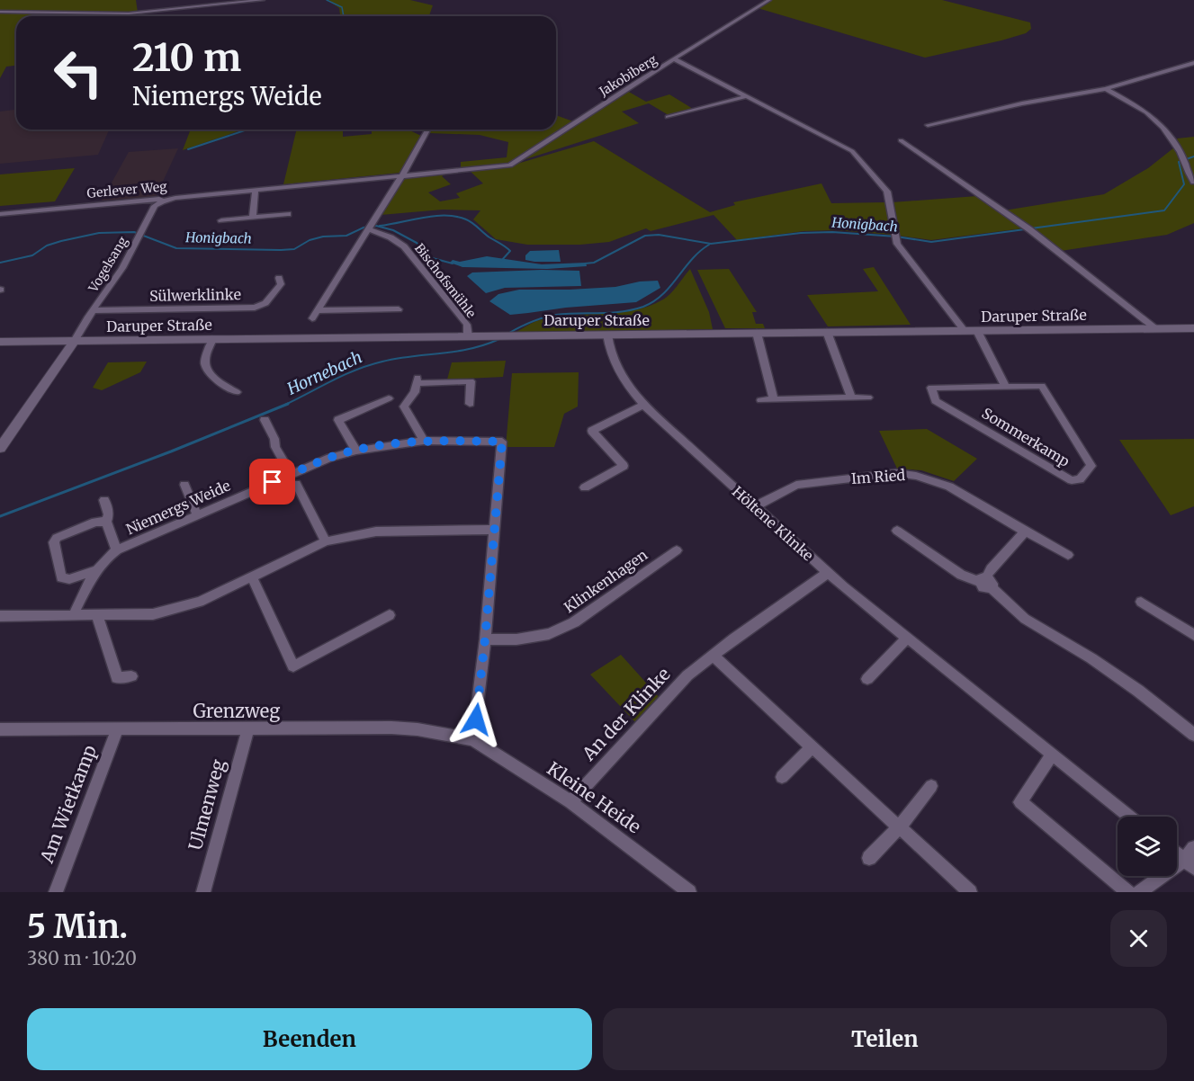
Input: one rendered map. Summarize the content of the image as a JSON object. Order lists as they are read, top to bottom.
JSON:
{
  "streets": {
    "street": [
      "Jakobiberg",
      "Gerlever Weg",
      "Vogelsang",
      "Bischofsmühle",
      "Sülwerklinke",
      "Daruper Straße",
      "Sommerkamp",
      "Im Ried",
      "Niemergs Weide",
      "Höltene Klinke",
      "Klinkenhagen",
      "Grenzweg",
      "An der Klinke",
      "Kleine Heide",
      "Am Wietkamp",
      "Ulmenweg"
    ]
  },
  "crossings": [
    ["Jakobiberg", "Gerlever Weg"],
    ["Jakobiberg", "Daruper Straße"],
    ["Gerlever Weg", "Vogelsang"],
    ["Vogelsang", "Sülwerklinke"],
    ["Vogelsang", "Daruper Straße"],
    ["Bischofsmühle", "Daruper Straße"],
    ["Daruper Straße", "Höltene Klinke"],
    ["Im Ried", "Höltene Klinke"],
    ["Höltene Klinke", "An der Klinke"],
    ["Grenzweg", "Kleine Heide"],
    ["Grenzweg", "Am Wietkamp"],
    ["Grenzweg", "Ulmenweg"],
    ["An der Klinke", "Kleine Heide"]
  ],
  "water": ["Honigbach", "Hornebach"],
  "page": {
    "turn": ["210 m", "Niemergs Weide"],
    "heading": ["5 Min.", "380 m · 10:20"],
    "buttons": ["Beenden", "Teilen"]
  }
}
